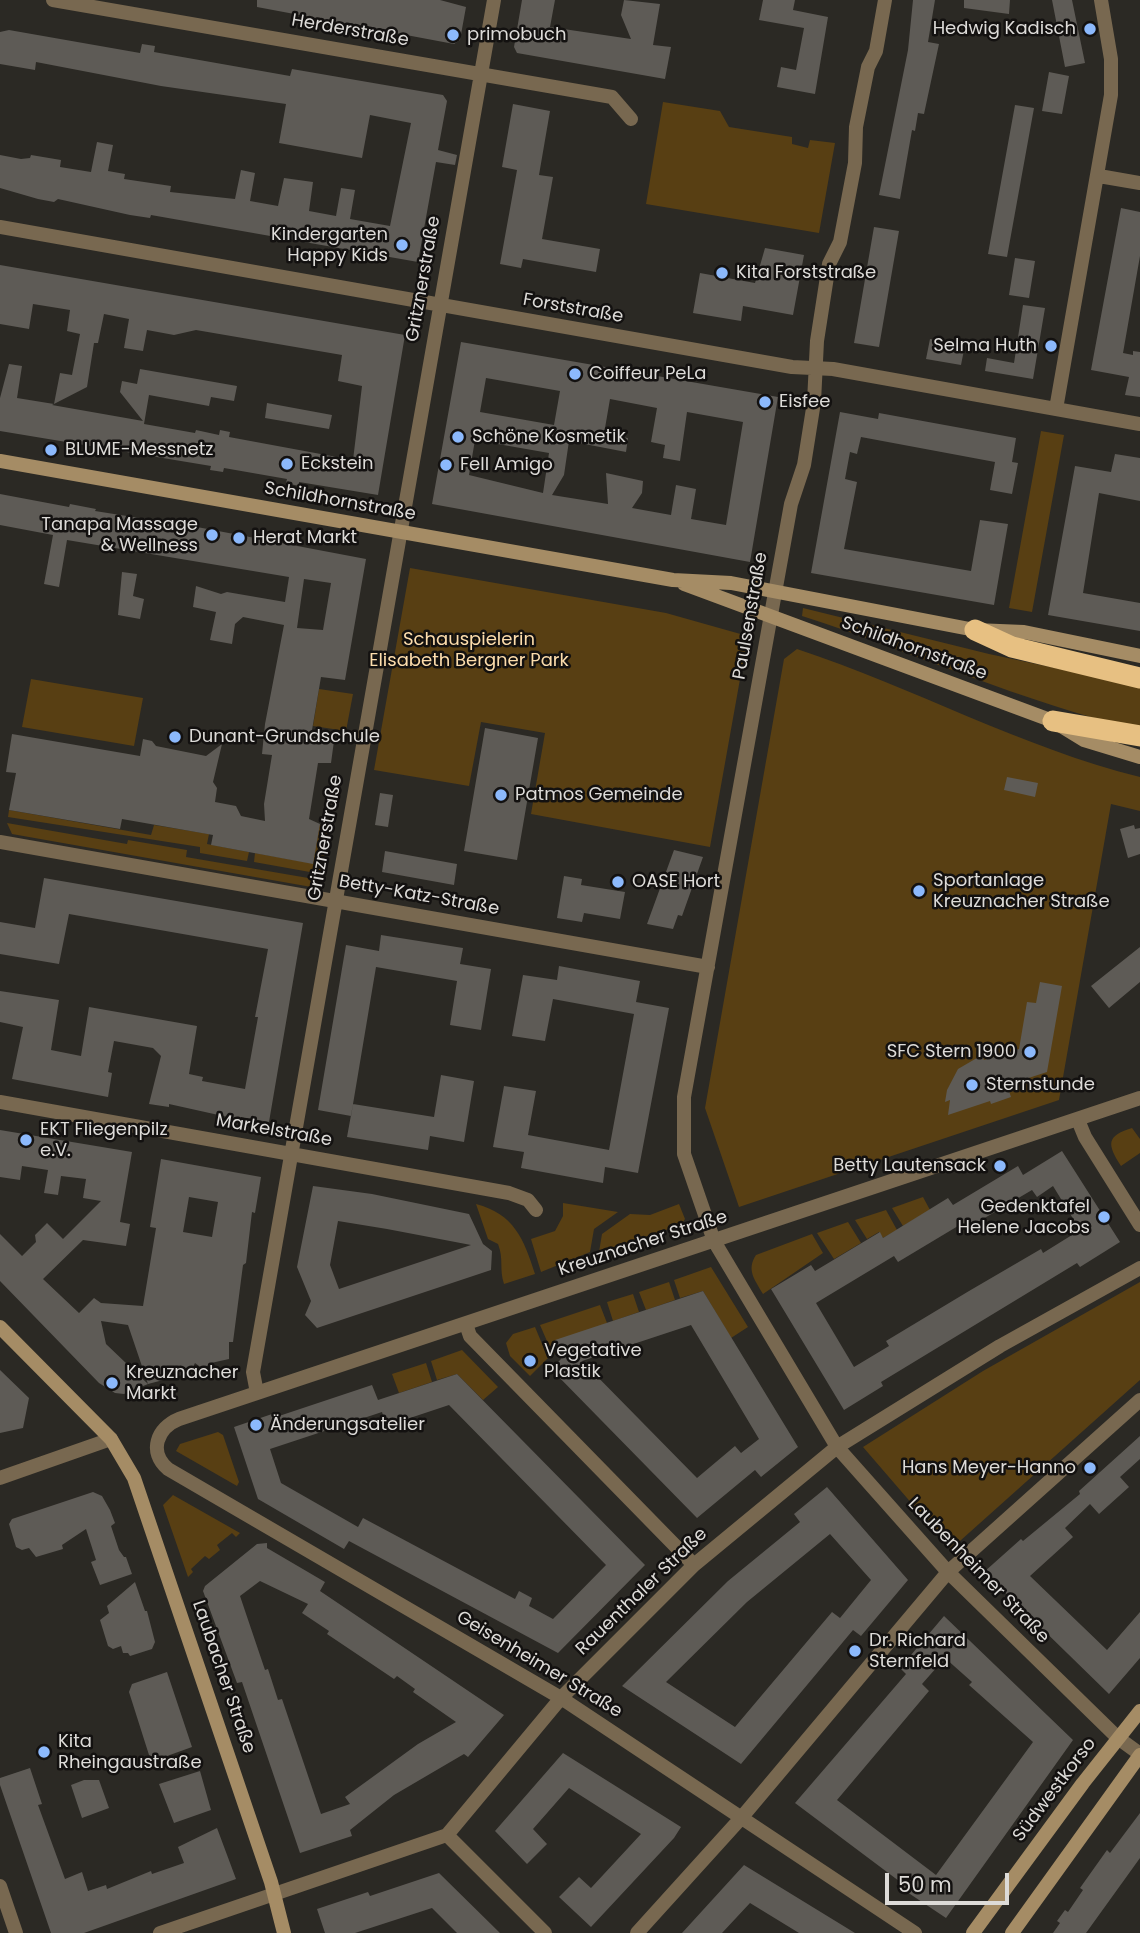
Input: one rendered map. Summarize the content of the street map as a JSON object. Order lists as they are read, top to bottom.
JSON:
{
  "streets": {
    "main road": ["Schildhornstraße", "Laubacher Straße", "Südwestkorso"],
    "street": [
      "Herderstraße",
      "Gritznerstraße",
      "Forststraße",
      "Paulsenstraße",
      "Betty-Katz-Straße",
      "Markelstraße",
      "Kreuznacher Straße",
      "Laubenheimer Straße",
      "Rauenthaler Straße",
      "Geisenheimer Straße"
    ]
  },
  "crossings": [
    ["Herderstraße", "Gritznerstraße"],
    ["Gritznerstraße", "Forststraße"],
    ["Gritznerstraße", "Schildhornstraße"],
    ["Gritznerstraße", "Betty-Katz-Straße"],
    ["Gritznerstraße", "Markelstraße"],
    ["Gritznerstraße", "Kreuznacher Straße"],
    ["Forststraße", "Paulsenstraße"],
    ["Schildhornstraße", "Paulsenstraße"],
    ["Paulsenstraße", "Betty-Katz-Straße"],
    ["Paulsenstraße", "Kreuznacher Straße"],
    ["Paulsenstraße", "Laubenheimer Straße"],
    ["Kreuznacher Straße", "Laubenheimer Straße"],
    ["Kreuznacher Straße", "Geisenheimer Straße"],
    ["Laubenheimer Straße", "Rauenthaler Straße"],
    ["Laubenheimer Straße", "Südwestkorso"],
    ["Rauenthaler Straße", "Geisenheimer Straße"]
  ],
  "parks": ["Schauspielerin Elisabeth Bergner Park"],
  "places": [
    "Hedwig Kadisch",
    "primobuch",
    "Kindergarten Happy Kids",
    "Kita Forststraße",
    "Selma Huth",
    "Coiffeur PeLa",
    "Eisfee",
    "Schöne Kosmetik",
    "BLUME-Messnetz",
    "Eckstein",
    "Fell Amigo",
    "Tanapa Massage & Wellness",
    "Herat Markt",
    "Dunant-Grundschule",
    "Patmos Gemeinde",
    "OASE Hort",
    "Sportanlage Kreuznacher Straße",
    "SFC Stern 1900",
    "Sternstunde",
    "EKT Fliegenpilz e.V.",
    "Betty Lautensack",
    "Gedenktafel Helene Jacobs",
    "Vegetative Plastik",
    "Kreuznacher Markt",
    "Änderungsatelier",
    "Hans Meyer-Hanno",
    "Dr. Richard Sternfeld",
    "Kita Rheingaustraße"
  ],
  "scale_bar": "50 m"
}
